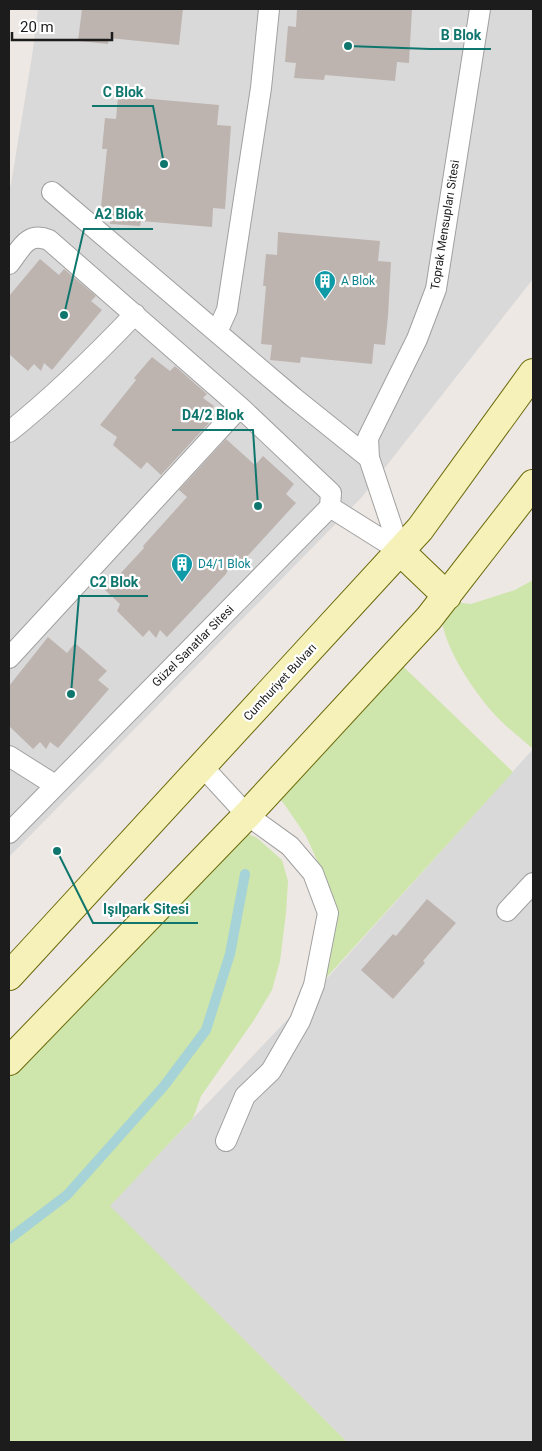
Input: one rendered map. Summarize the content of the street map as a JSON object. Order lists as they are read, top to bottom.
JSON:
{
  "streets": {
    "street": ["Cumhuriyet Bulvarı"],
    "lane": ["Toprak Mensupları Sitesi", "Güzel Sanatlar Sitesi"]
  },
  "crossings": [
    ["Toprak Mensupları Sitesi", "Cumhuriyet Bulvarı"]
  ],
  "places": {
    "other": [
      "B Blok",
      "C Blok",
      "A2 Blok",
      "D4/2 Blok",
      "C2 Blok",
      "Işılpark Sitesi"
    ],
    "building": ["A Blok", "D4/1 Blok"]
  },
  "scale_bar": "20 m"
}
